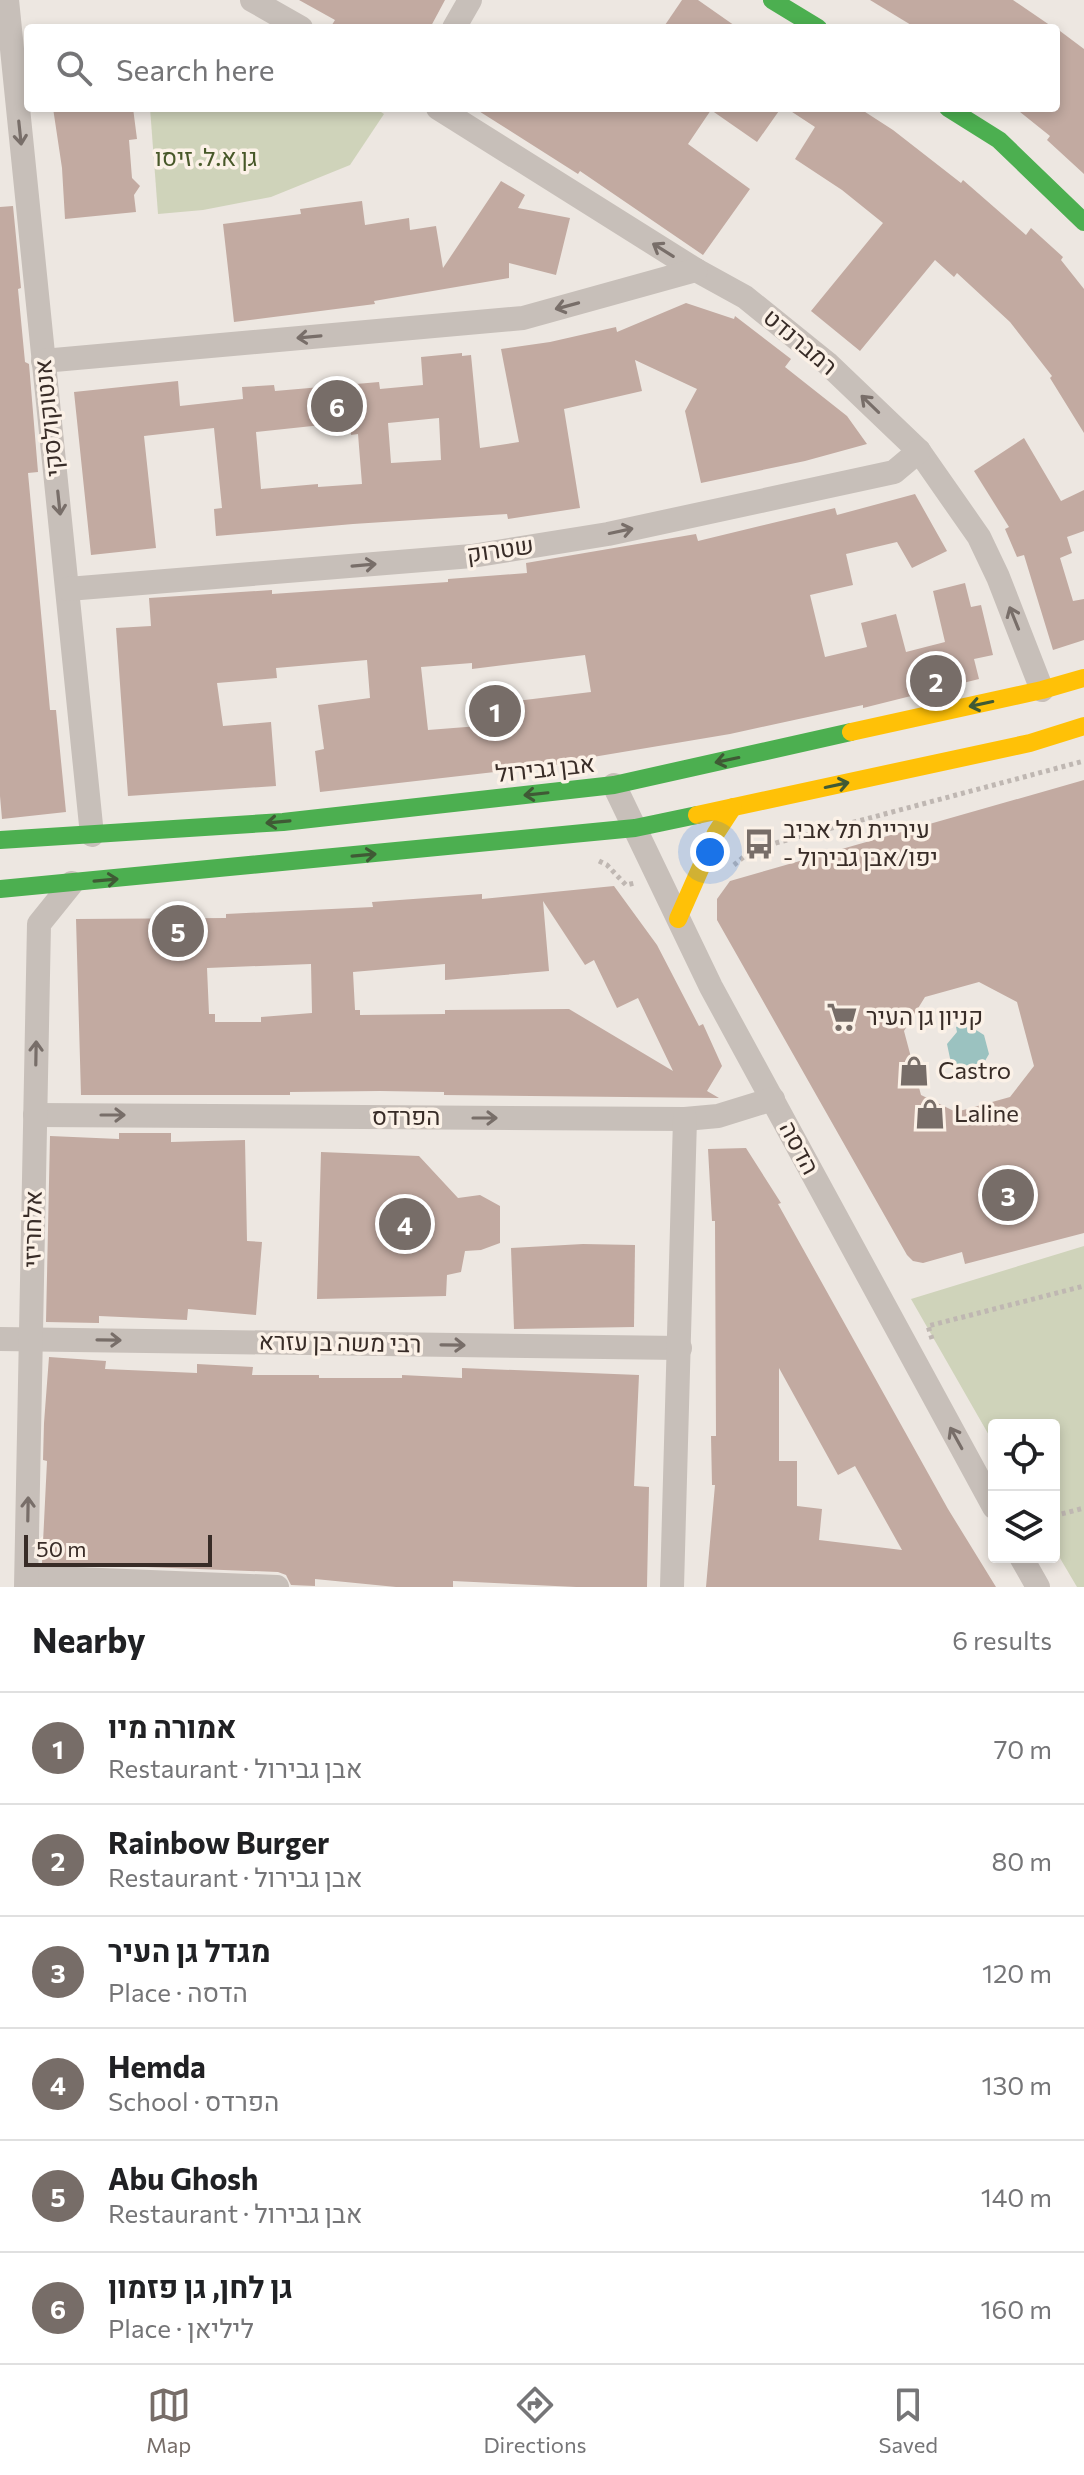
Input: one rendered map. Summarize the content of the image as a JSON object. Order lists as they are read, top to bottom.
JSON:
{
  "streets": {
    "main road": ["אבן גבירול"],
    "street": [
      "רמברנדט",
      "אנטוקולסקי",
      "שטרוק",
      "הפרדס",
      "הדסה",
      "אלחריזי",
      "רבי משה בן עזרא"
    ]
  },
  "crossings": [
    ["רמברנדט", "שטרוק"],
    ["רמברנדט", "אבן גבירול"],
    ["אנטוקולסקי", "שטרוק"],
    ["אנטוקולסקי", "אבן גבירול"],
    ["אבן גבירול", "הדסה"],
    ["הפרדס", "הדסה"],
    ["הפרדס", "אלחריזי"],
    ["אלחריזי", "רבי משה בן עזרא"]
  ],
  "one_way": [
    "רמברנדט",
    "אנטוקולסקי",
    "שטרוק",
    "הפרדס",
    "הדסה",
    "אלחריזי",
    "רבי משה בן עזרא"
  ],
  "parks": ["גן א.ל. זיסו"],
  "places": {
    "bus stop": ["עיריית תל אביב - יפו/אבן גבירול"],
    "supermarket": ["קניון גן העיר"],
    "shop": ["Castro", "Laline"]
  },
  "scale_bar": "50 m",
  "page": {
    "search": "Search here",
    "pins": [
      "6",
      "2",
      "1",
      "5",
      "3",
      "4"
    ],
    "scale": "50 m",
    "heading": ["Nearby", "6 results"],
    "list": [
      {
        "mark": "1",
        "name": "אמורה מיו",
        "note": "Restaurant · אבן גבירול",
        "value": "70 m"
      },
      {
        "mark": "2",
        "name": "Rainbow Burger",
        "note": "Restaurant · אבן גבירול",
        "value": "80 m"
      },
      {
        "mark": "3",
        "name": "מגדל גן העיר",
        "note": "Place · הדסה",
        "value": "120 m"
      },
      {
        "mark": "4",
        "name": "Hemda",
        "note": "School · הפרדס",
        "value": "130 m"
      },
      {
        "mark": "5",
        "name": "Abu Ghosh",
        "note": "Restaurant · אבן גבירול",
        "value": "140 m"
      },
      {
        "mark": "6",
        "name": "גן לחן, גן פזמון",
        "note": "Place · ליליאן",
        "value": "160 m"
      }
    ],
    "nav": ["Map", "Directions", "Saved"]
  }
}
